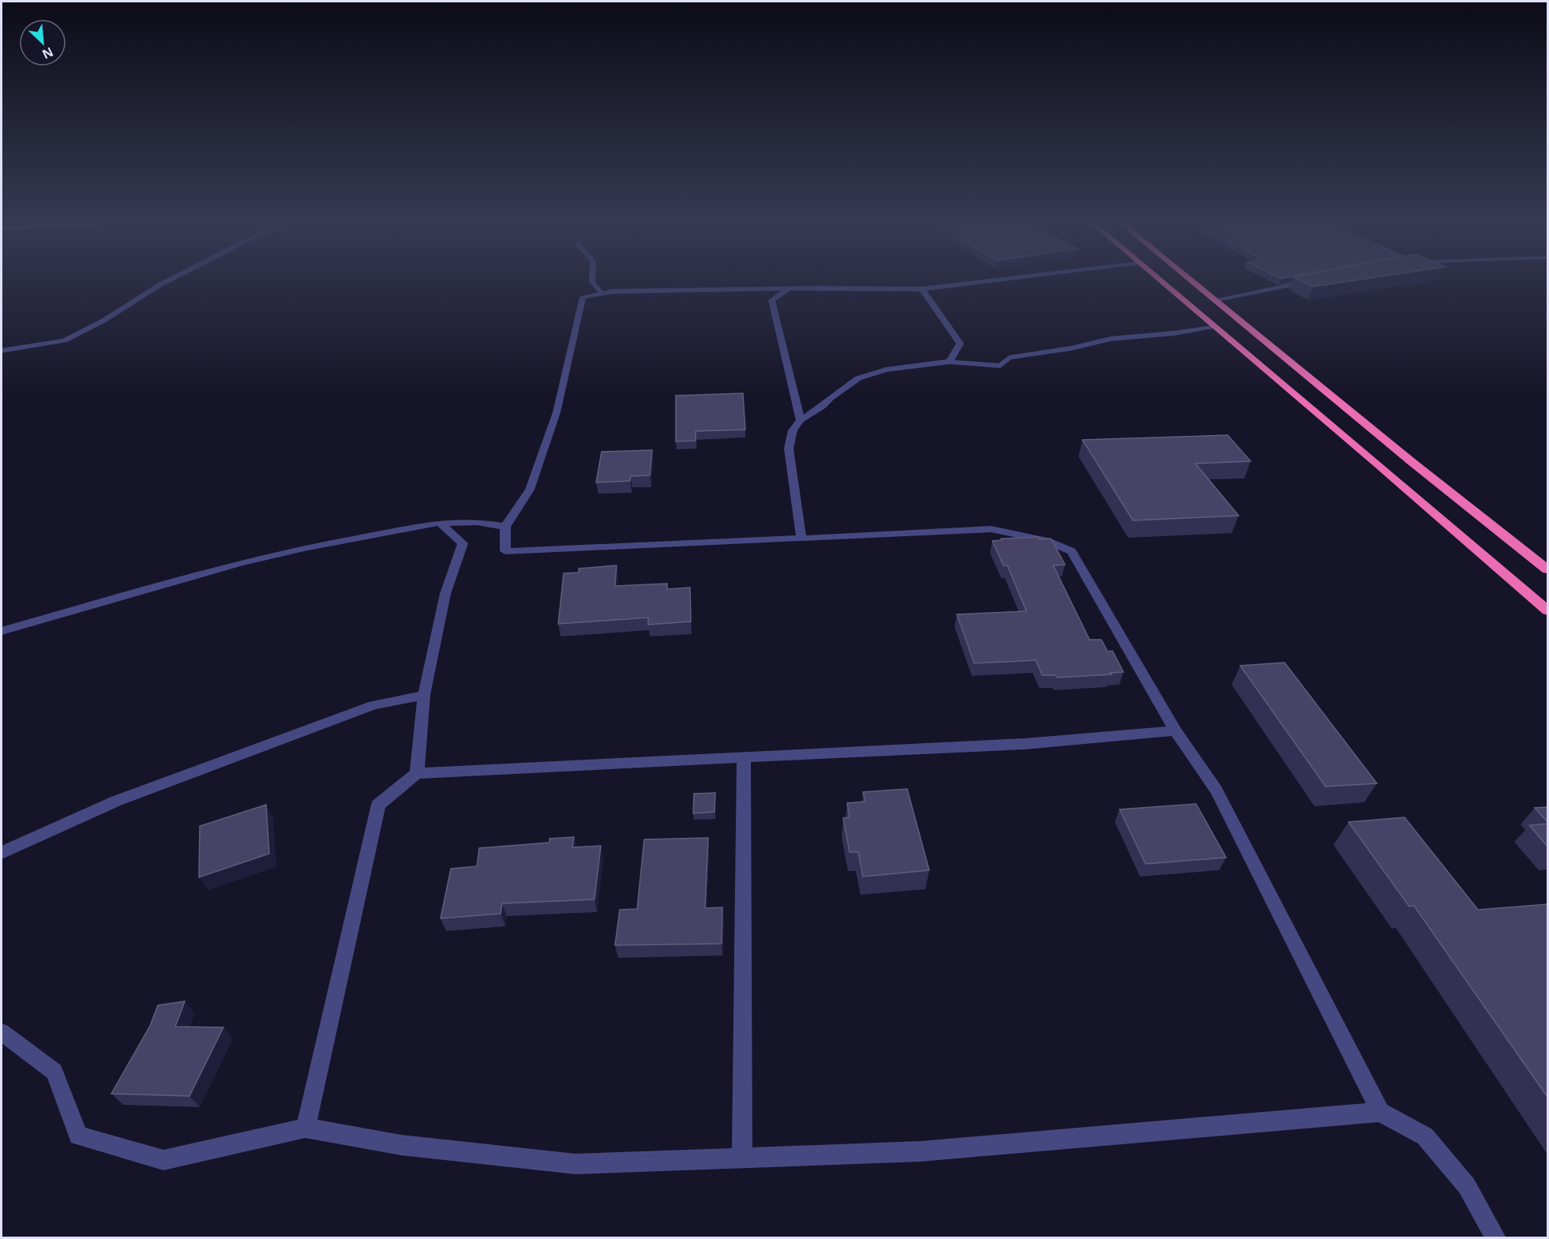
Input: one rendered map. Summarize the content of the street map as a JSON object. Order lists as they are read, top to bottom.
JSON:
{
  "north": "bottom right"
}
